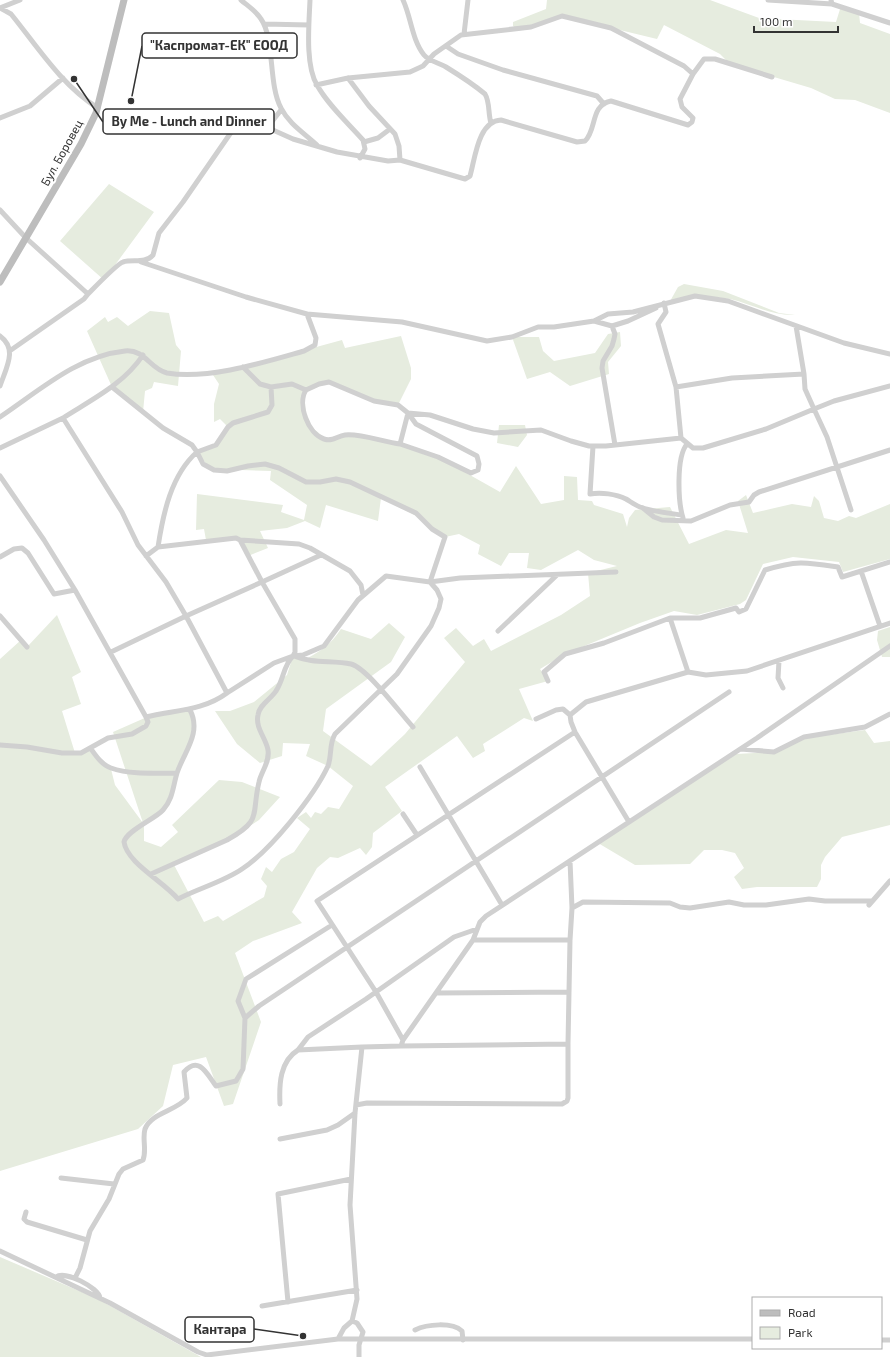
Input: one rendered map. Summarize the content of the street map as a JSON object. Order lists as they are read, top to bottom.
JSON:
{
  "streets": {
    "street": ["Бул. Боровец"]
  },
  "places": ["By Me - Lunch and Dinner", "\"Каспромат-ЕК\" ЕООД", "Кантара"],
  "legend": ["Road", "Park"],
  "scale_bar": "100 m"
}
